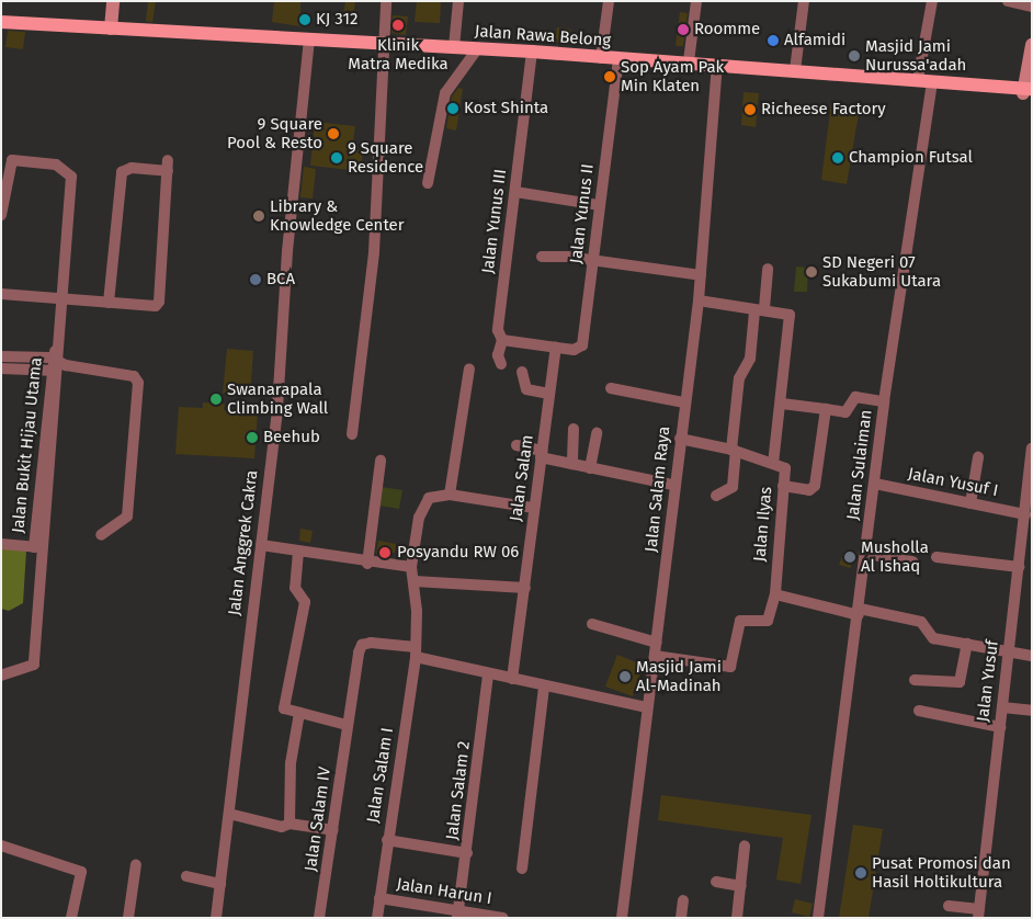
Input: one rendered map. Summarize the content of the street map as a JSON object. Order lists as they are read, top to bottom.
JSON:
{
  "streets": {
    "main road": ["Jalan Rawa Belong"],
    "street": [
      "Jalan Yunus II",
      "Jalan Yunus III",
      "Jalan Bukit Hijau Utama",
      "Jalan Sulaiman",
      "Jalan Salam",
      "Jalan Yusuf I",
      "Jalan Salam Raya",
      "Jalan Ilyas",
      "Jalan Anggrek Cakra",
      "Jalan Yusuf",
      "Jalan Salam I",
      "Jalan Salam 2",
      "Jalan Salam IV",
      "Jalan Harun I"
    ]
  },
  "crossings": [
    ["Jalan Rawa Belong", "Jalan Yunus II"],
    ["Jalan Rawa Belong", "Jalan Yunus III"],
    ["Jalan Rawa Belong", "Jalan Sulaiman"],
    ["Jalan Rawa Belong", "Jalan Salam Raya"],
    ["Jalan Rawa Belong", "Jalan Anggrek Cakra"],
    ["Jalan Yunus II", "Jalan Salam"],
    ["Jalan Sulaiman", "Jalan Yusuf I"],
    ["Jalan Yusuf I", "Jalan Yusuf"],
    ["Jalan Salam Raya", "Jalan Ilyas"],
    ["Jalan Salam I", "Jalan Salam IV"],
    ["Jalan Salam I", "Jalan Harun I"],
    ["Jalan Salam 2", "Jalan Harun I"]
  ],
  "places": [
    "KJ 312",
    "Klinik Matra Medika",
    "Roomme",
    "Alfamidi",
    "Masjid Jami Nurussa'adah",
    "Sop Ayam Pak Min Klaten",
    "Kost Shinta",
    "Richeese Factory",
    "9 Square Pool & Resto",
    "9 Square Residence",
    "Champion Futsal",
    "Library & Knowledge Center",
    "SD Negeri 07 Sukabumi Utara",
    "BCA",
    "Swanarapala Climbing Wall",
    "Beehub",
    "Posyandu RW 06",
    "Musholla Al Ishaq",
    "Masjid Jami Al-Madinah",
    "Pusat Promosi dan Hasil Holtikultura"
  ]
}
